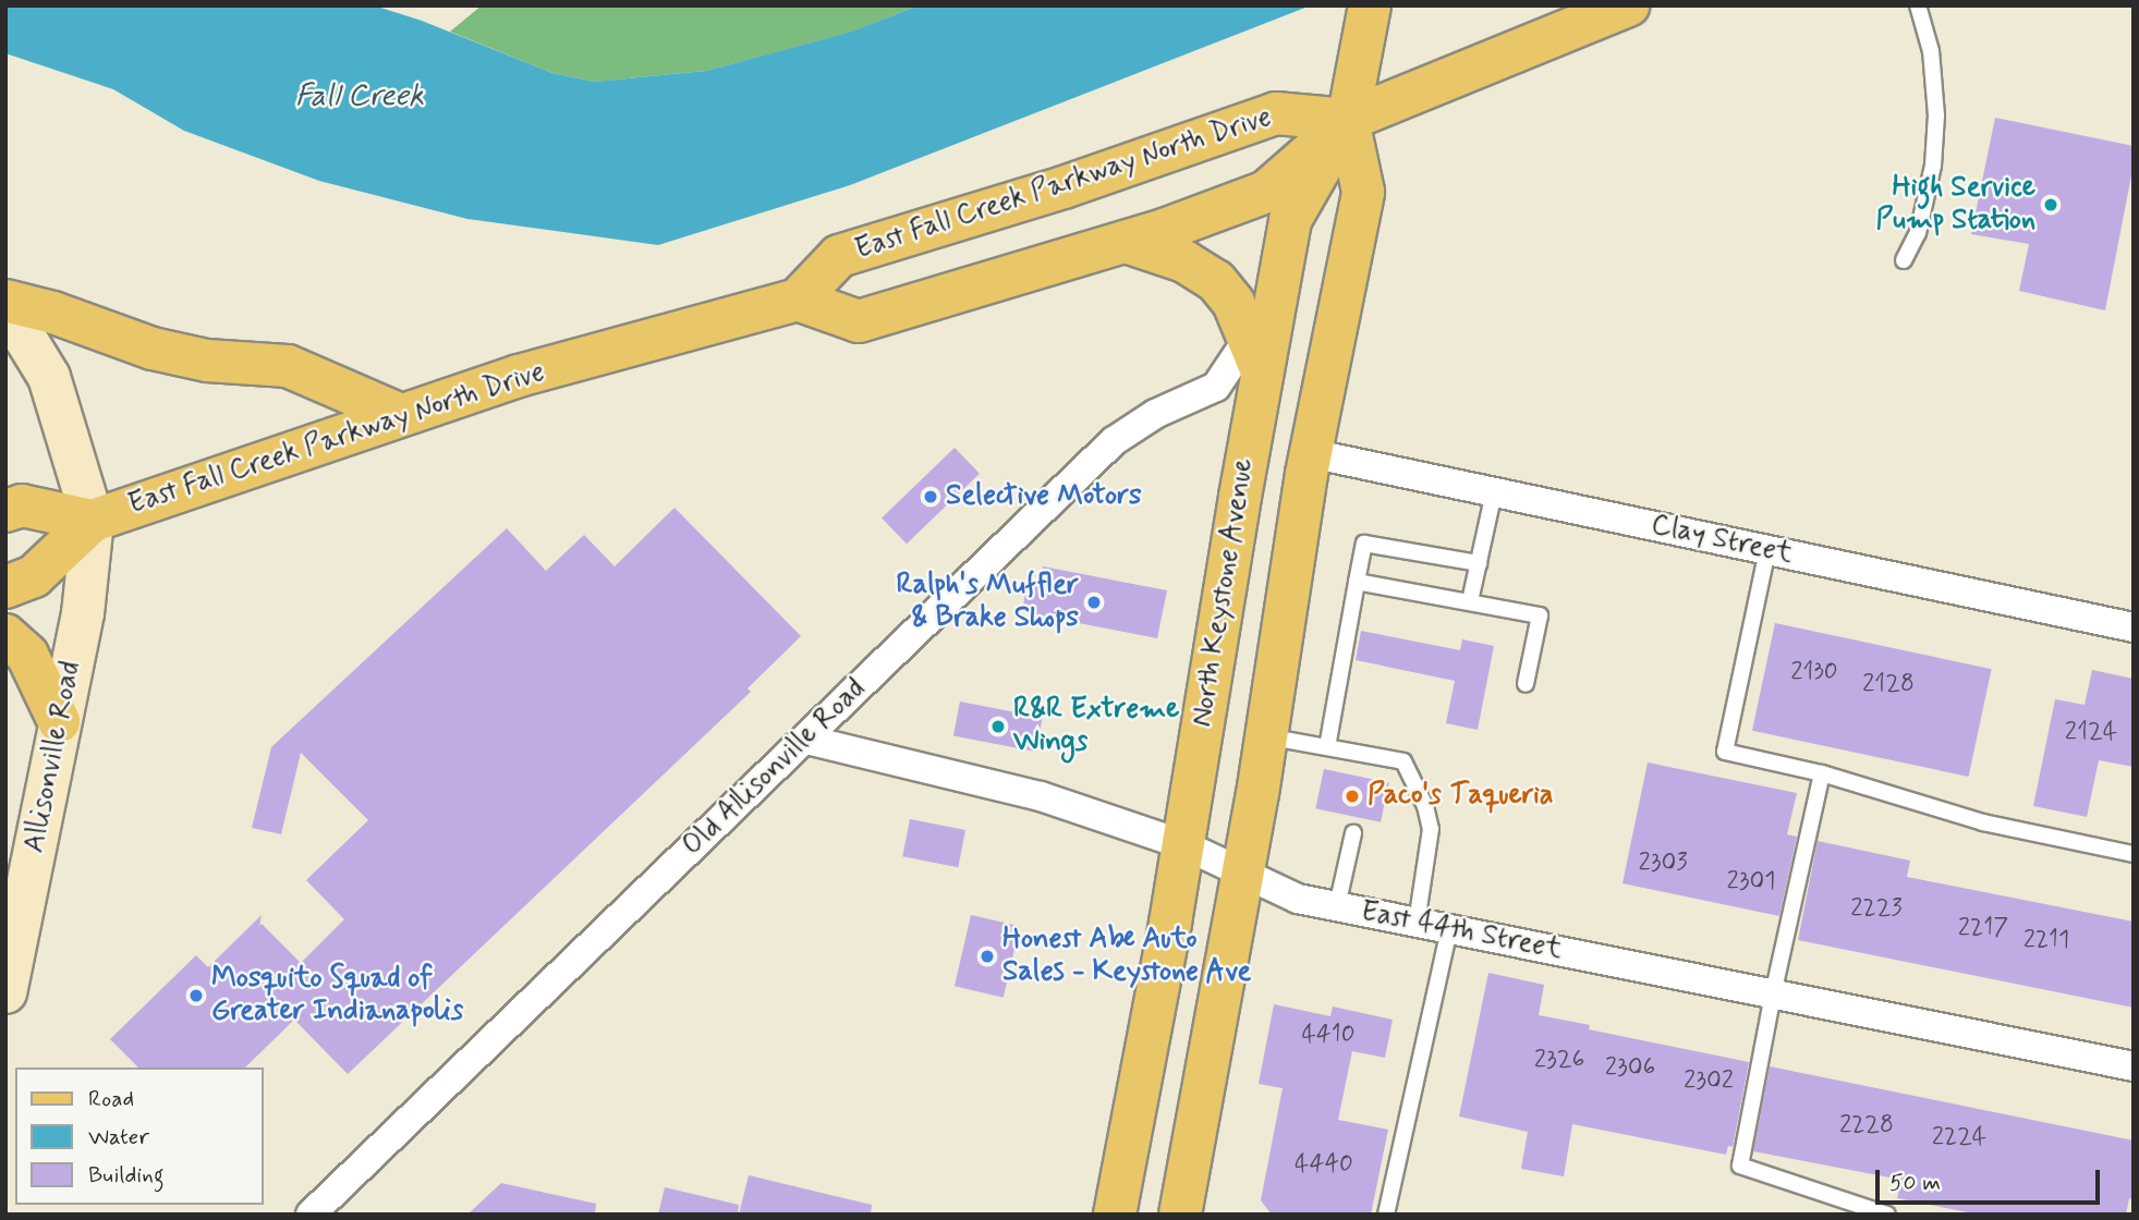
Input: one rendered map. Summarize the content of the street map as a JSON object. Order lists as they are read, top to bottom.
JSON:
{
  "streets": {
    "main road": ["East Fall Creek Parkway North Drive", "North Keystone Avenue", "Allisonville Road"],
    "street": ["Clay Street", "Old Allisonville Road", "East 44th Street"]
  },
  "crossings": [
    ["East Fall Creek Parkway North Drive", "North Keystone Avenue"],
    ["East Fall Creek Parkway North Drive", "Allisonville Road"],
    ["Clay Street", "North Keystone Avenue"],
    ["North Keystone Avenue", "Old Allisonville Road"],
    ["North Keystone Avenue", "East 44th Street"],
    ["Old Allisonville Road", "East 44th Street"]
  ],
  "water": ["Fall Creek"],
  "places": [
    "High Service Pump Station",
    "Selective Motors",
    "Ralph's Muffler & Brake Shops",
    "R&R Extreme Wings",
    "Paco's Taqueria",
    "Honest Abe Auto Sales - Keystone Ave",
    "Mosquito Squad of Greater Indianapolis"
  ],
  "house_numbers": [
    "2130",
    "2128",
    "2124",
    "2303",
    "2301",
    "2223",
    "2217",
    "2211",
    "4410",
    "2326",
    "2306",
    "2302",
    "2228",
    "2224",
    "4440"
  ],
  "legend": ["Road", "Water", "Building"],
  "scale_bar": "50 m"
}
